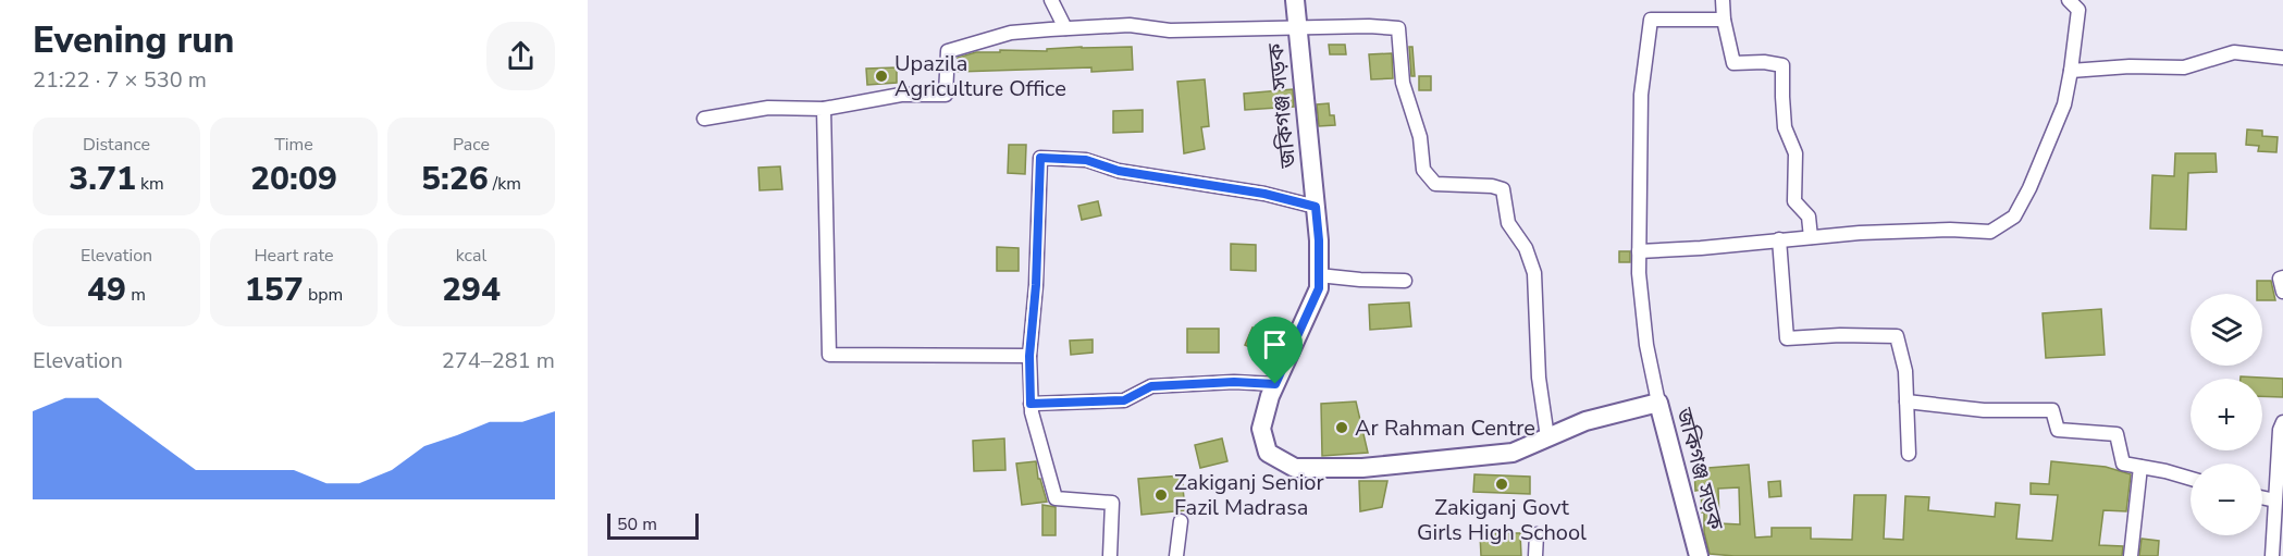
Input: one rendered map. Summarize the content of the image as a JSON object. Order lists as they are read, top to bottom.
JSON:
{
  "streets": {
    "main road": ["জকিগঞ্জ সড়ক"]
  },
  "places": [
    "Upazila Agriculture Office",
    "Ar Rahman Centre",
    "Zakiganj Govt Girls High School",
    "Zakiganj Senior Fazil Madrasa"
  ],
  "scale_bar": "50 m",
  "page": {
    "heading": ["Evening run", "21:22 · 7 × 530 m"],
    "stats": [
      ["Distance", "3.71 km"],
      ["Time", "20:09"],
      ["Pace", "5:26 /km"],
      ["Elevation", "49 m"],
      ["Heart rate", "157 bpm"],
      ["kcal", "294"]
    ],
    "map_buttons": ["+", "−"],
    "chart": ["Elevation", "274–281 m"],
    "scale": "50 m"
  }
}
